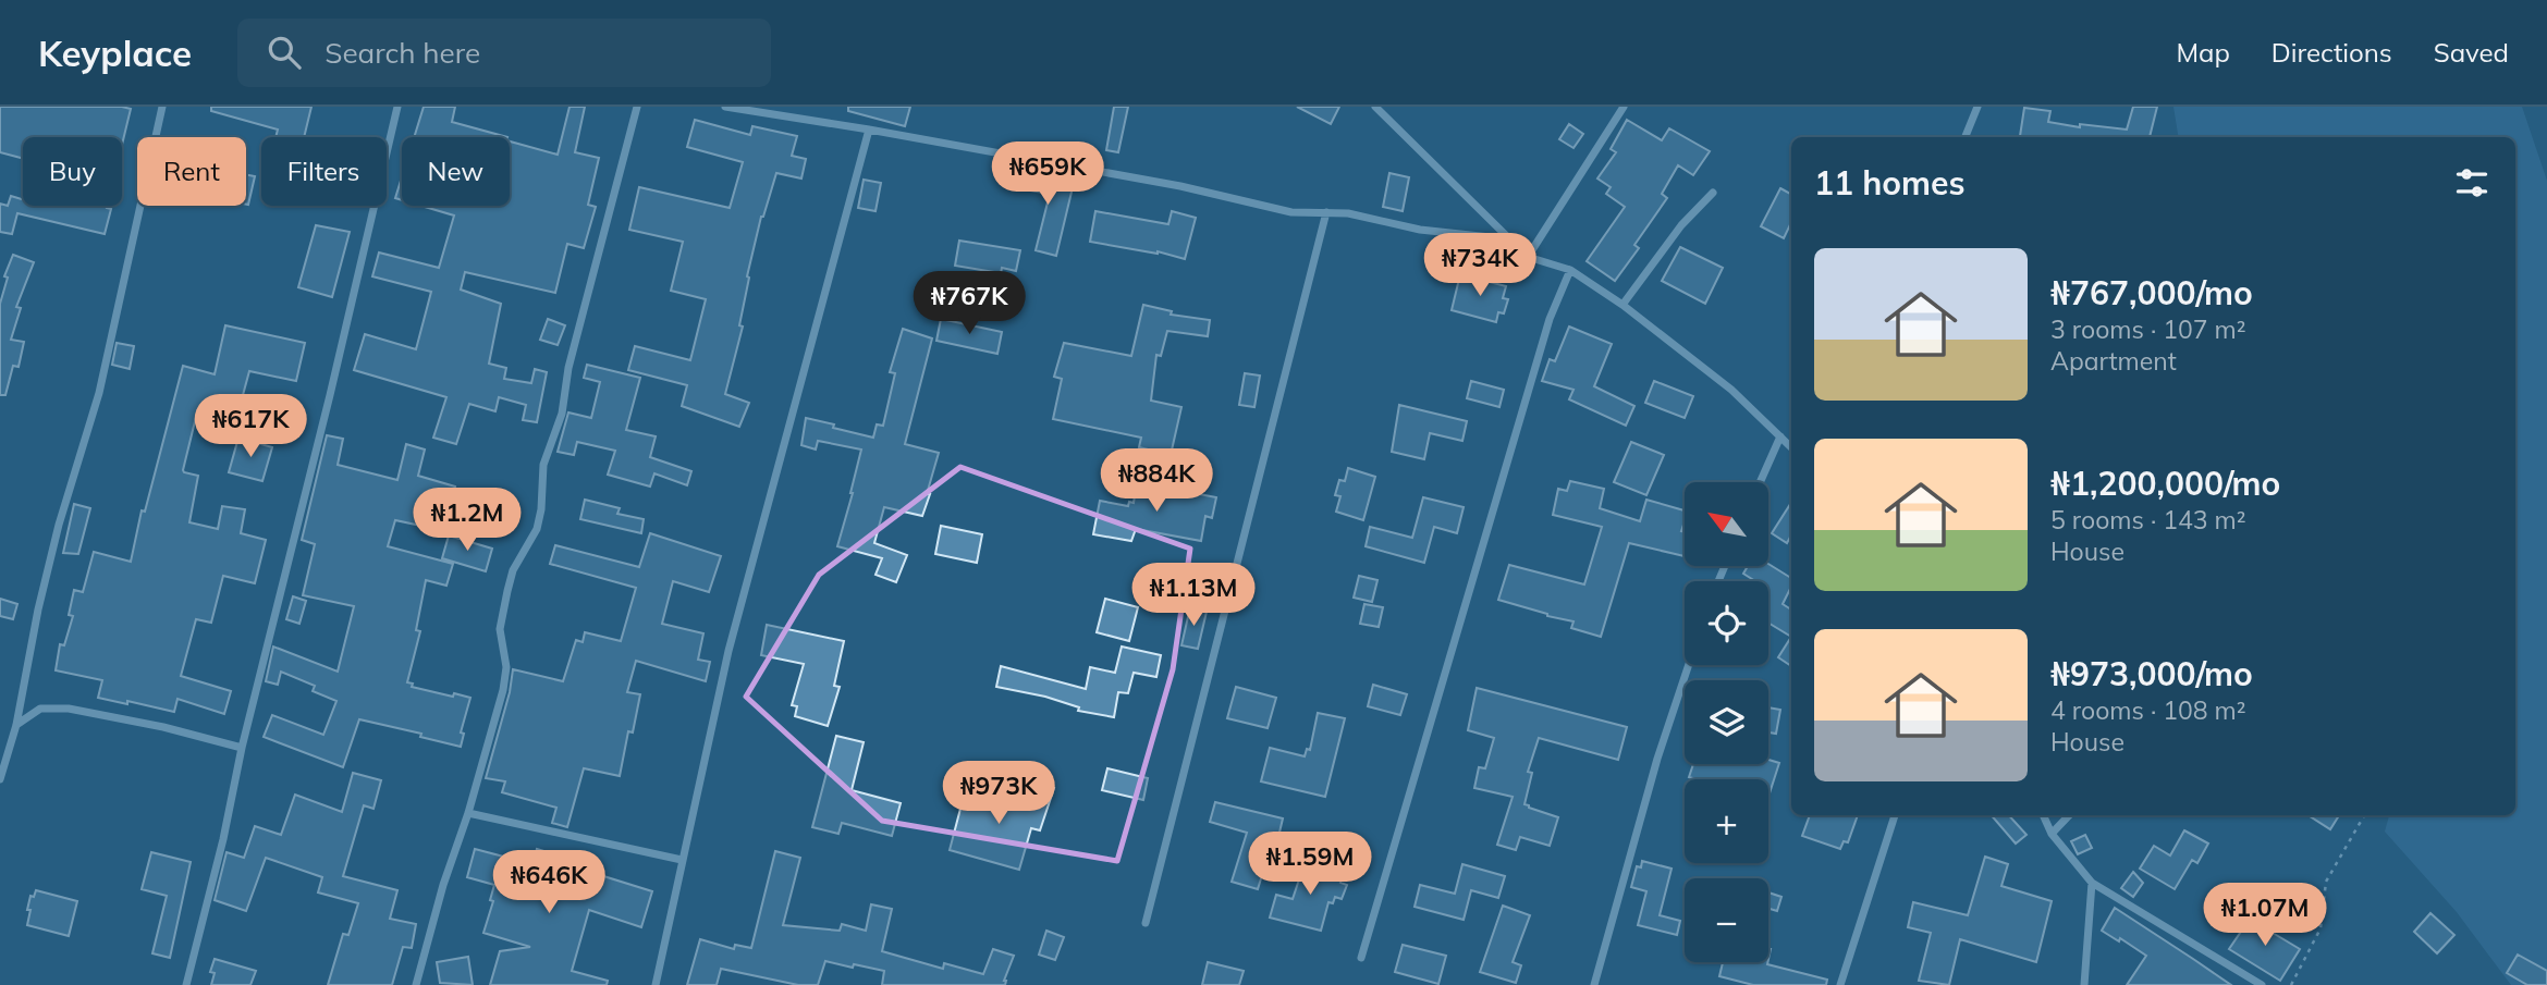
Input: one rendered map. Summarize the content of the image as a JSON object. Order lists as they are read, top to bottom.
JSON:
{
  "north": "top left",
  "page": {
    "header": "Keyplace",
    "search": "Search here",
    "nav": ["Map", "Directions", "Saved"],
    "chip": [
      "Buy",
      "Rent",
      "Filters",
      "New"
    ],
    "heading": "11 homes",
    "price": [
      "₦659K",
      "₦734K",
      "₦767K",
      "₦617K",
      "₦884K",
      "₦1.2M",
      "₦1.13M",
      "₦973K",
      "₦1.59M",
      "₦646K",
      "₦1.07M"
    ],
    "list": [
      {
        "name": "₦767,000/mo",
        "note": "3 rooms · 107 m² · Apartment"
      },
      {
        "name": "₦1,200,000/mo",
        "note": "5 rooms · 143 m² · House"
      },
      {
        "name": "₦973,000/mo",
        "note": "4 rooms · 108 m² · House"
      }
    ],
    "map_buttons": ["+", "−"]
  }
}
